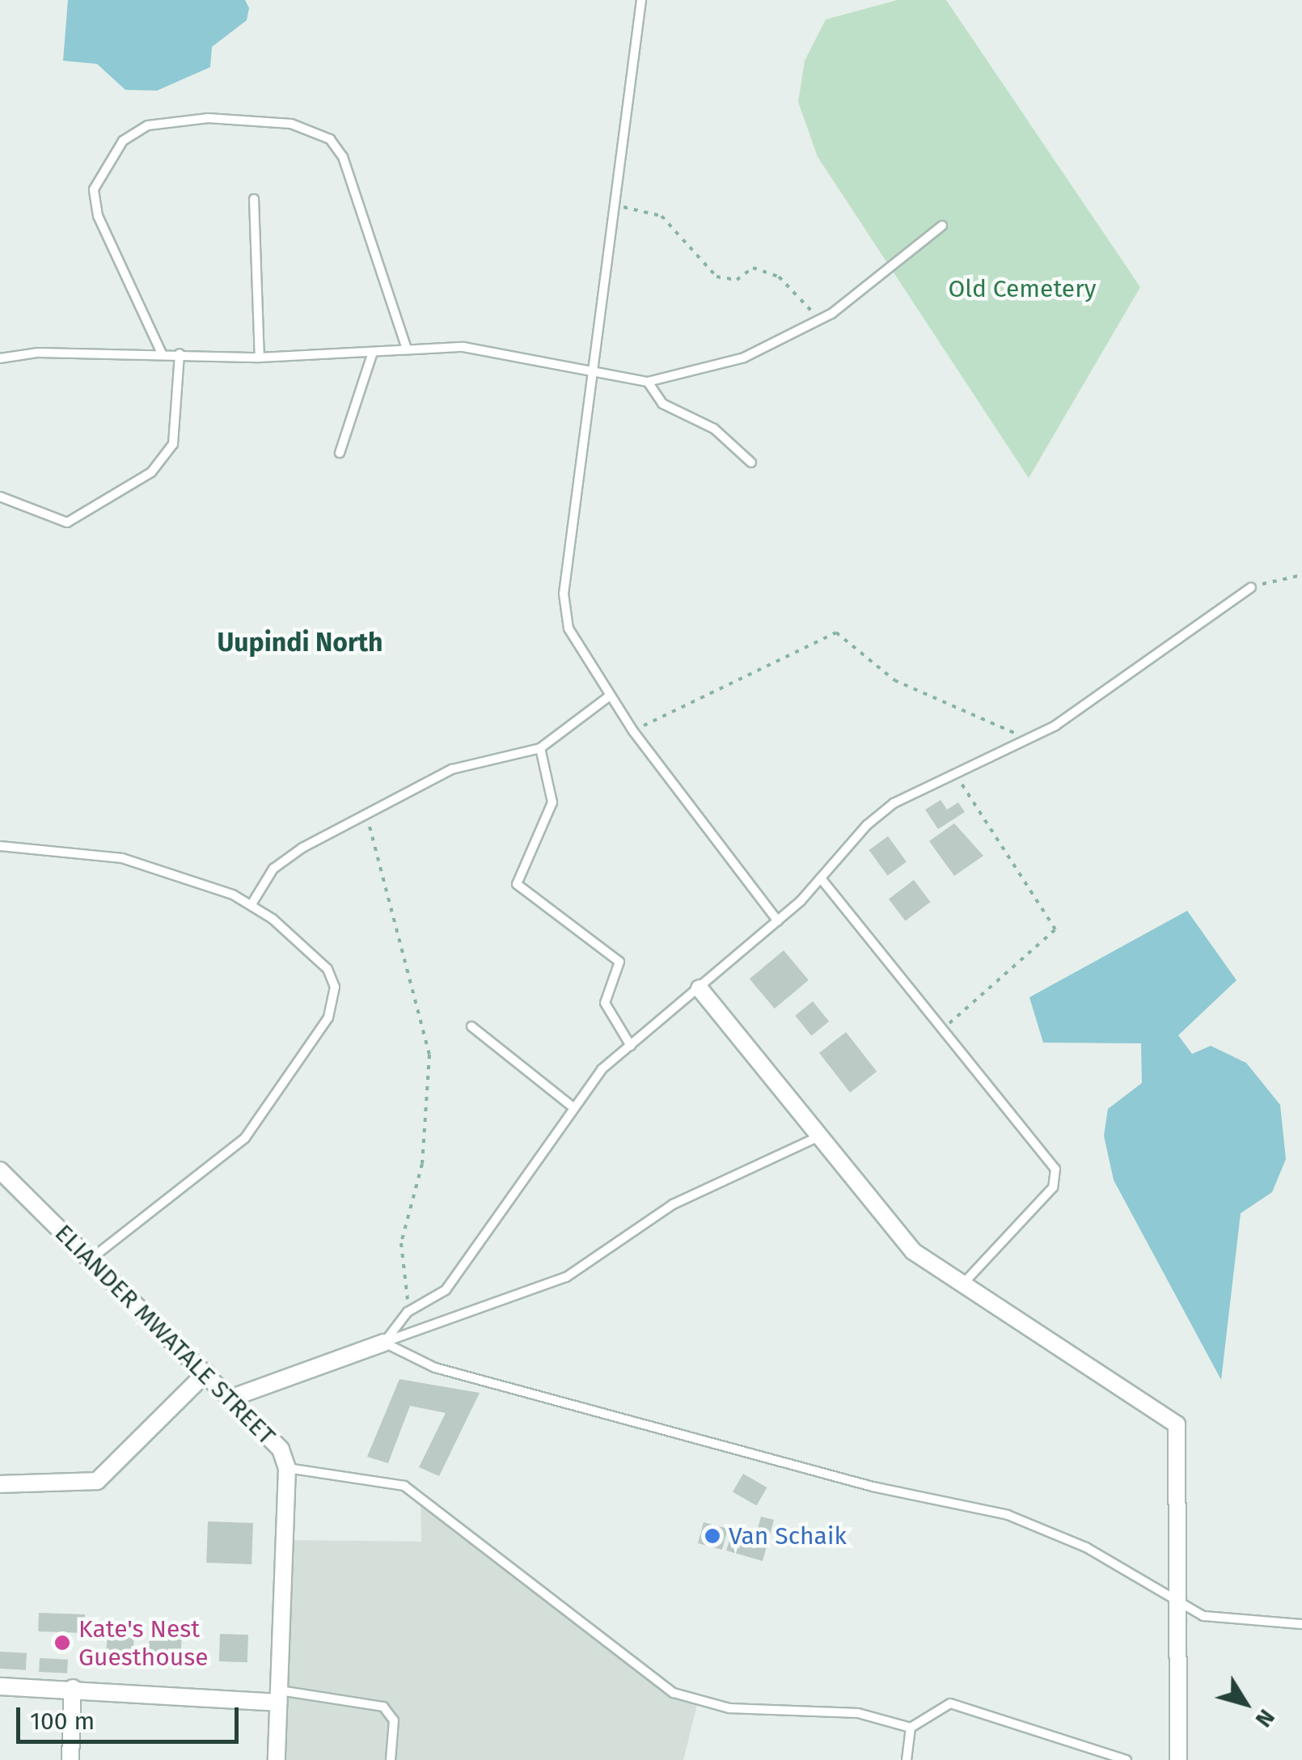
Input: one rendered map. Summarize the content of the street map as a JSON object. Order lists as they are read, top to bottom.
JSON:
{
  "streets": {
    "street": ["ELIANDER MWATALE STREET"]
  },
  "districts": ["Uupindi North"],
  "parks": ["Old Cemetery"],
  "places": ["Van Schaik", "Kate's Nest Guesthouse"],
  "scale_bar": "100 m",
  "north": "bottom right"
}
